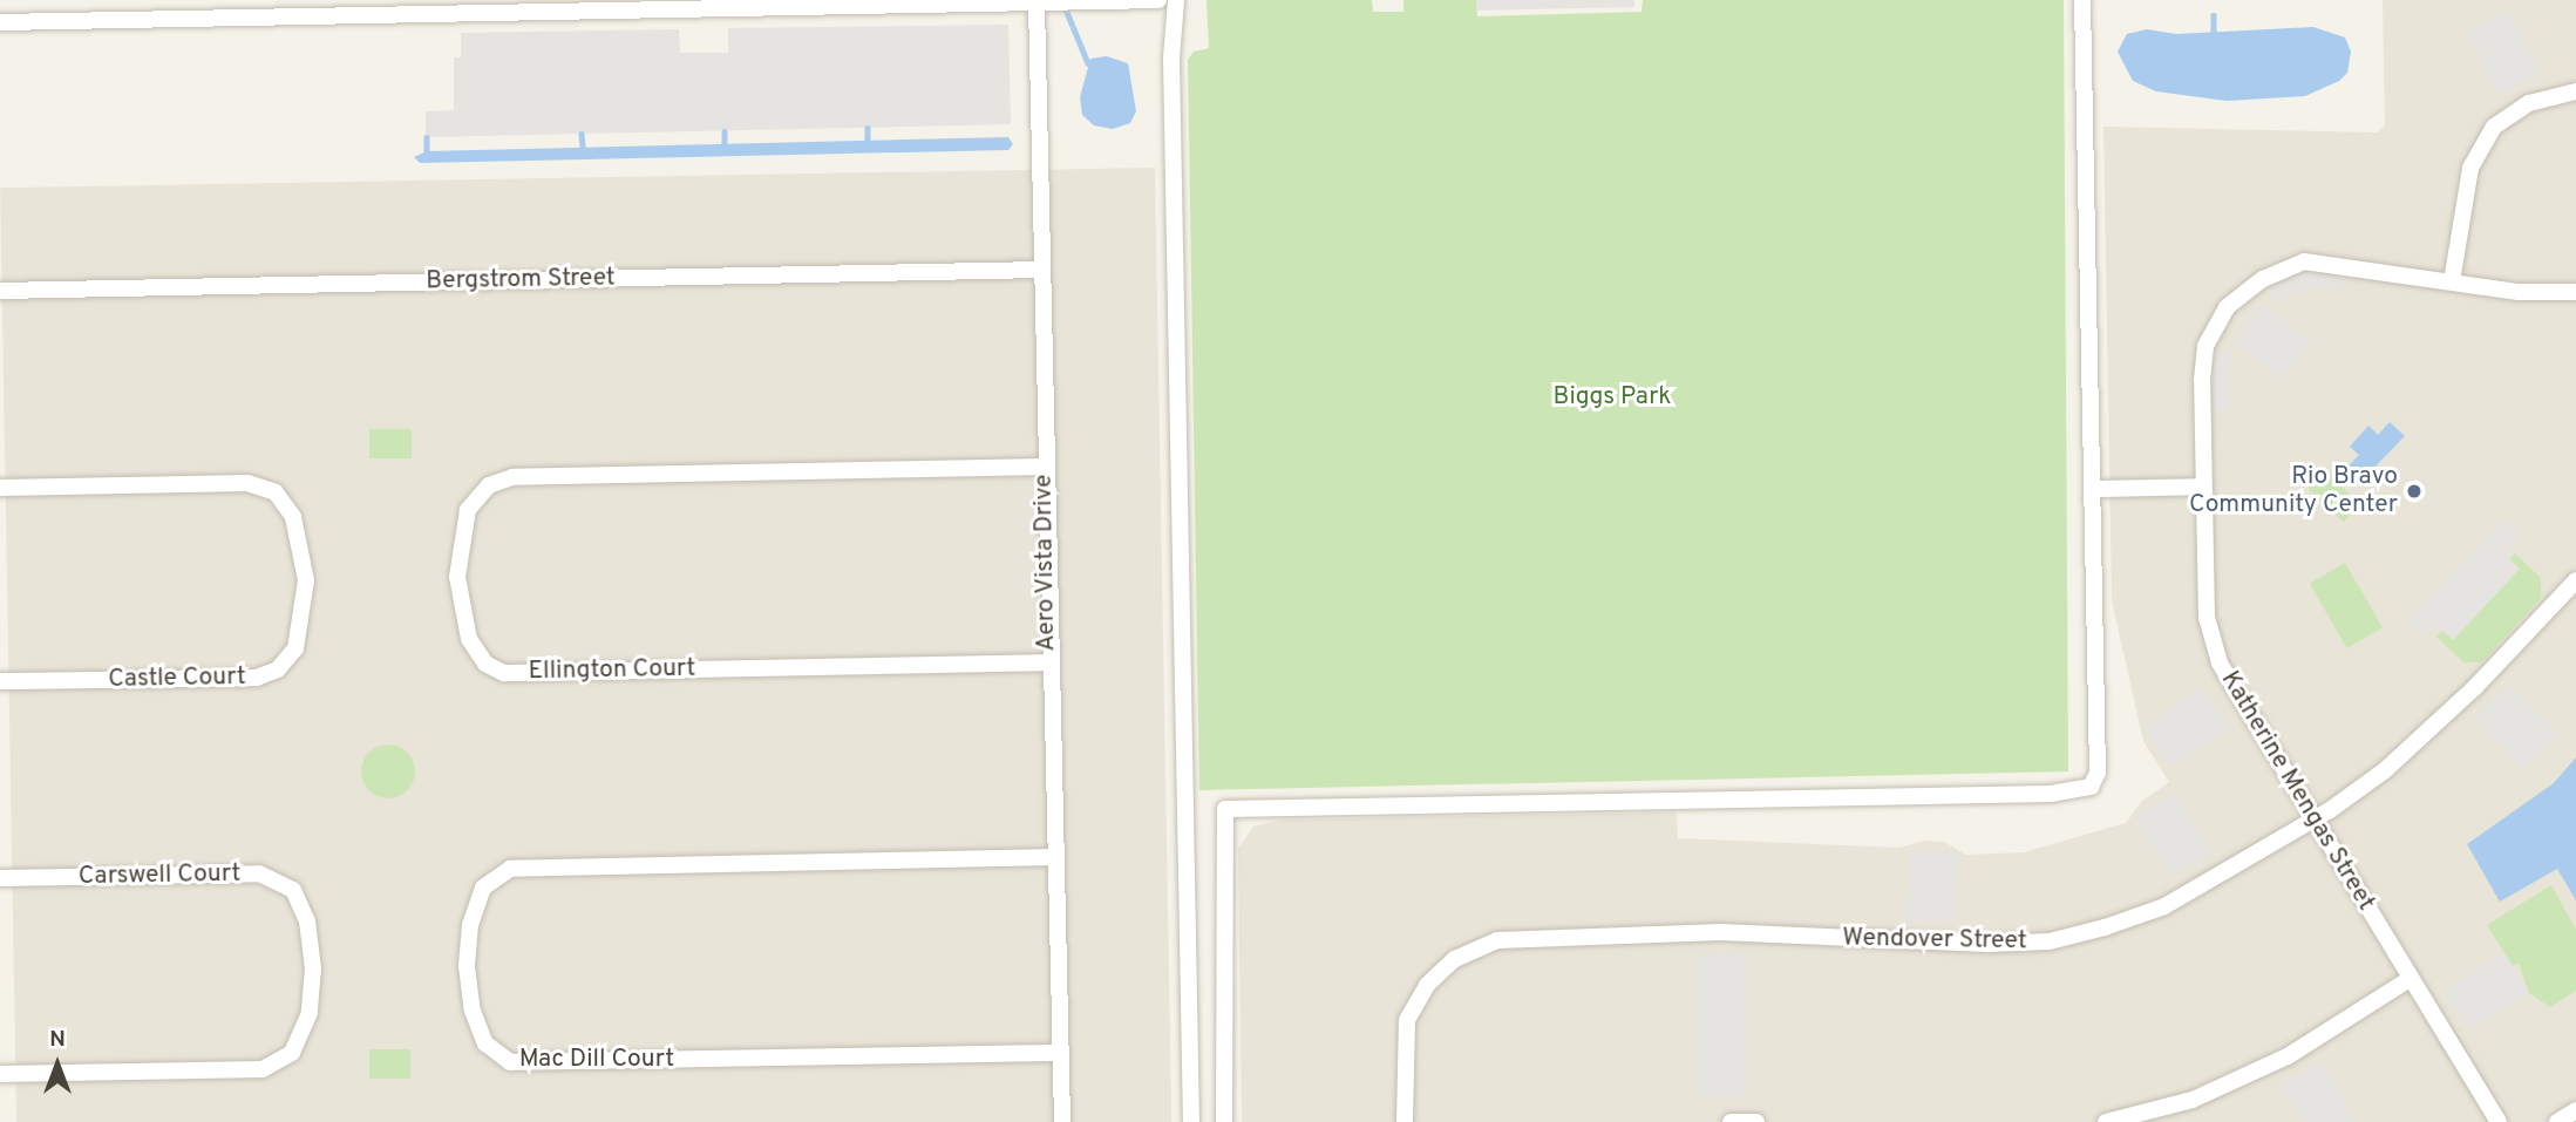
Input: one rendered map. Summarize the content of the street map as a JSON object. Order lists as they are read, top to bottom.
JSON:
{
  "streets": {
    "street": [
      "Bergstrom Street",
      "Aero Vista Drive",
      "Ellington Court",
      "Castle Court",
      "Katherine Mengas Street",
      "Carswell Court",
      "Wendover Street",
      "Mac Dill Court"
    ]
  },
  "crossings": [
    ["Bergstrom Street", "Aero Vista Drive"],
    ["Aero Vista Drive", "Ellington Court"],
    ["Aero Vista Drive", "Mac Dill Court"],
    ["Katherine Mengas Street", "Wendover Street"]
  ],
  "parks": ["Biggs Park"],
  "places": ["Rio Bravo Community Center"],
  "north": "top"
}
